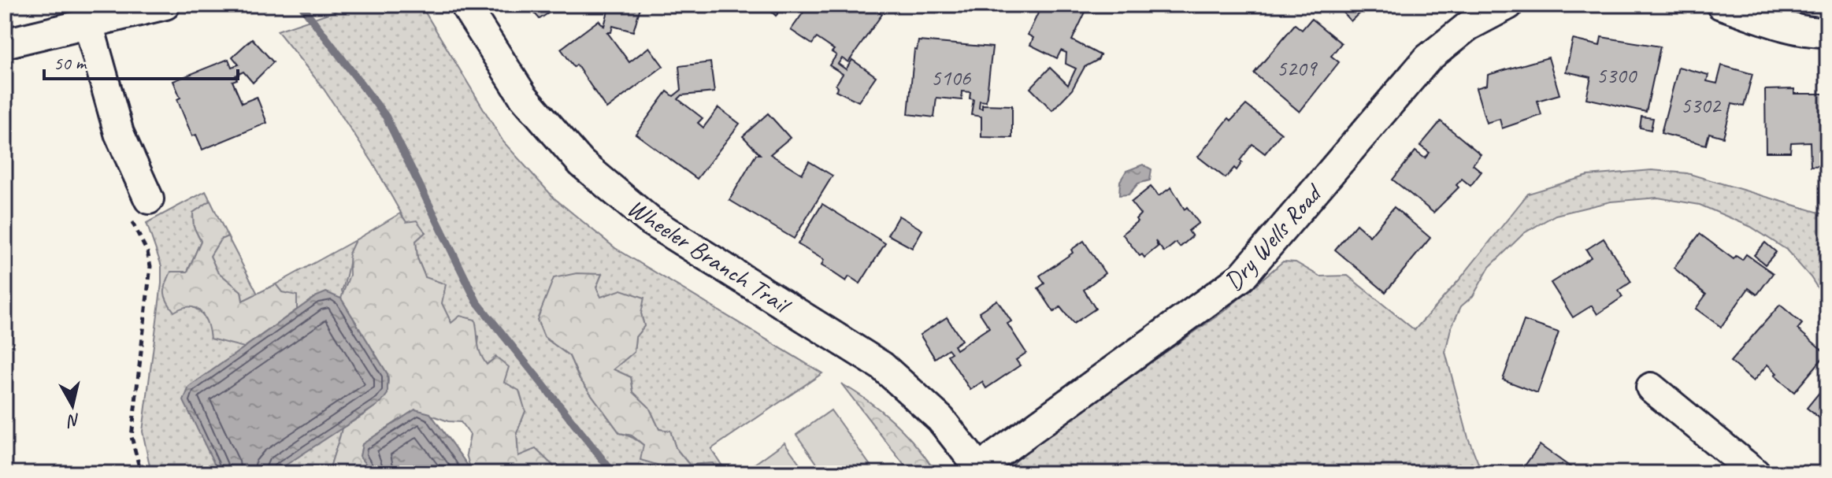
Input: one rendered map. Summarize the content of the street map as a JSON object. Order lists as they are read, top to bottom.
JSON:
{
  "streets": {
    "street": ["Dry Wells Road", "Wheeler Branch Trail"]
  },
  "crossings": [
    ["Dry Wells Road", "Wheeler Branch Trail"]
  ],
  "house_numbers": [
    "5209",
    "5300",
    "5106",
    "5302"
  ],
  "scale_bar": "50 m",
  "north": "bottom"
}
